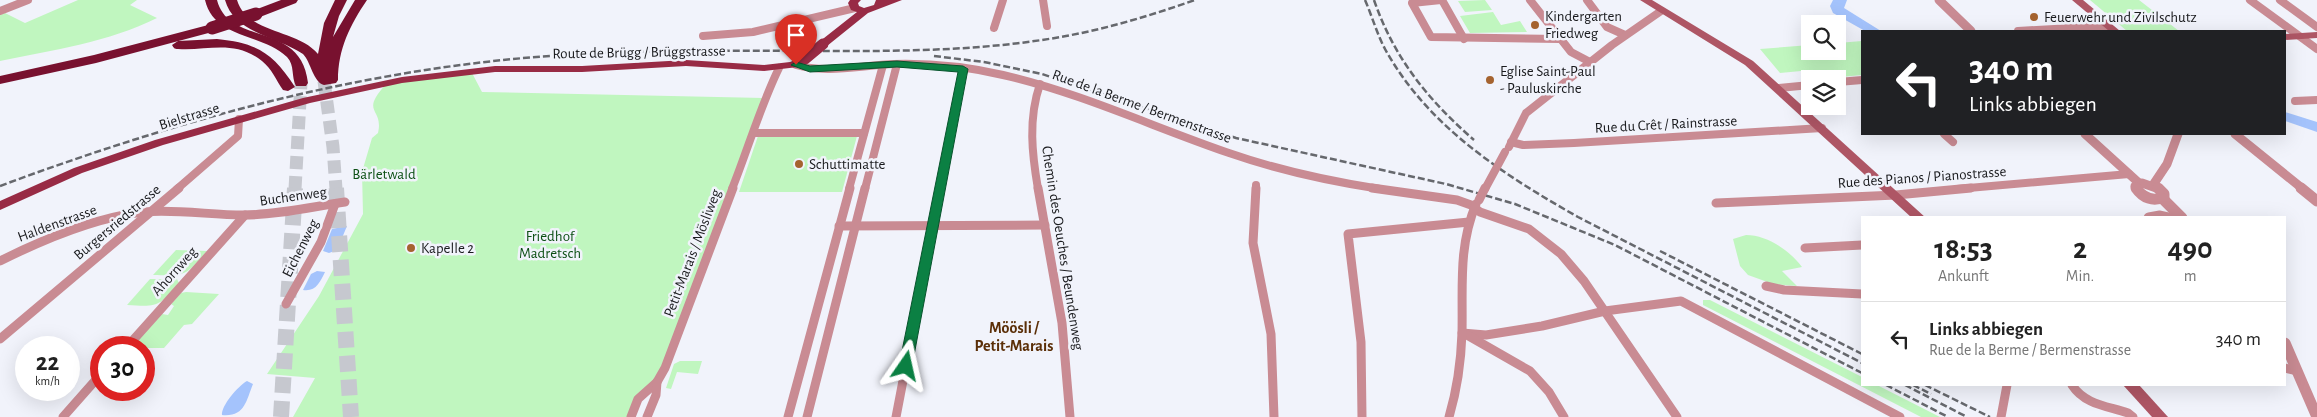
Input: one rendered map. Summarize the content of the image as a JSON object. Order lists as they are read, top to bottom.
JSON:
{
  "streets": {
    "main road": ["Route de Brügg / Brüggstrasse", "Bielstrasse"],
    "street": [
      "Rue de la Berme / Bermenstrasse",
      "Rue du Crêt / Rainstrasse",
      "Rue des Pianos / Pianostrasse",
      "Buchenweg",
      "Burgersriedstrasse",
      "Haldenstrasse",
      "Eichenweg",
      "Chemin des Oeuches / Beundenweg",
      "Petit-Marais / Mösliweg",
      "Ahornweg"
    ]
  },
  "crossings": [
    ["Route de Brügg / Brüggstrasse", "Rue de la Berme / Bermenstrasse"],
    ["Route de Brügg / Brüggstrasse", "Bielstrasse"],
    ["Route de Brügg / Brüggstrasse", "Petit-Marais / Mösliweg"],
    ["Rue de la Berme / Bermenstrasse", "Chemin des Oeuches / Beundenweg"],
    ["Bielstrasse", "Burgersriedstrasse"],
    ["Buchenweg", "Haldenstrasse"],
    ["Buchenweg", "Eichenweg"],
    ["Buchenweg", "Ahornweg"],
    ["Burgersriedstrasse", "Haldenstrasse"],
    ["Haldenstrasse", "Ahornweg"]
  ],
  "districts": ["Möösli / Petit-Marais"],
  "parks": ["Bärletwald", "Friedhof Madretsch"],
  "places": [
    "Feuerwehr und Zivilschutz",
    "Kindergarten Friedweg",
    "Eglise Saint-Paul - Pauluskirche",
    "Schuttimatte",
    "Kapelle 2"
  ],
  "page": {
    "turn": ["340 m", "Links abbiegen"],
    "eta": [
      "18:53",
      "Ankunft",
      "2",
      "Min.",
      "490",
      "m"
    ],
    "list": [
      {
        "name": "Links abbiegen",
        "note": "Rue de la Berme / Bermenstrasse",
        "value": "340 m"
      }
    ],
    "speed": "22 km/h",
    "limit": "30"
  }
}
